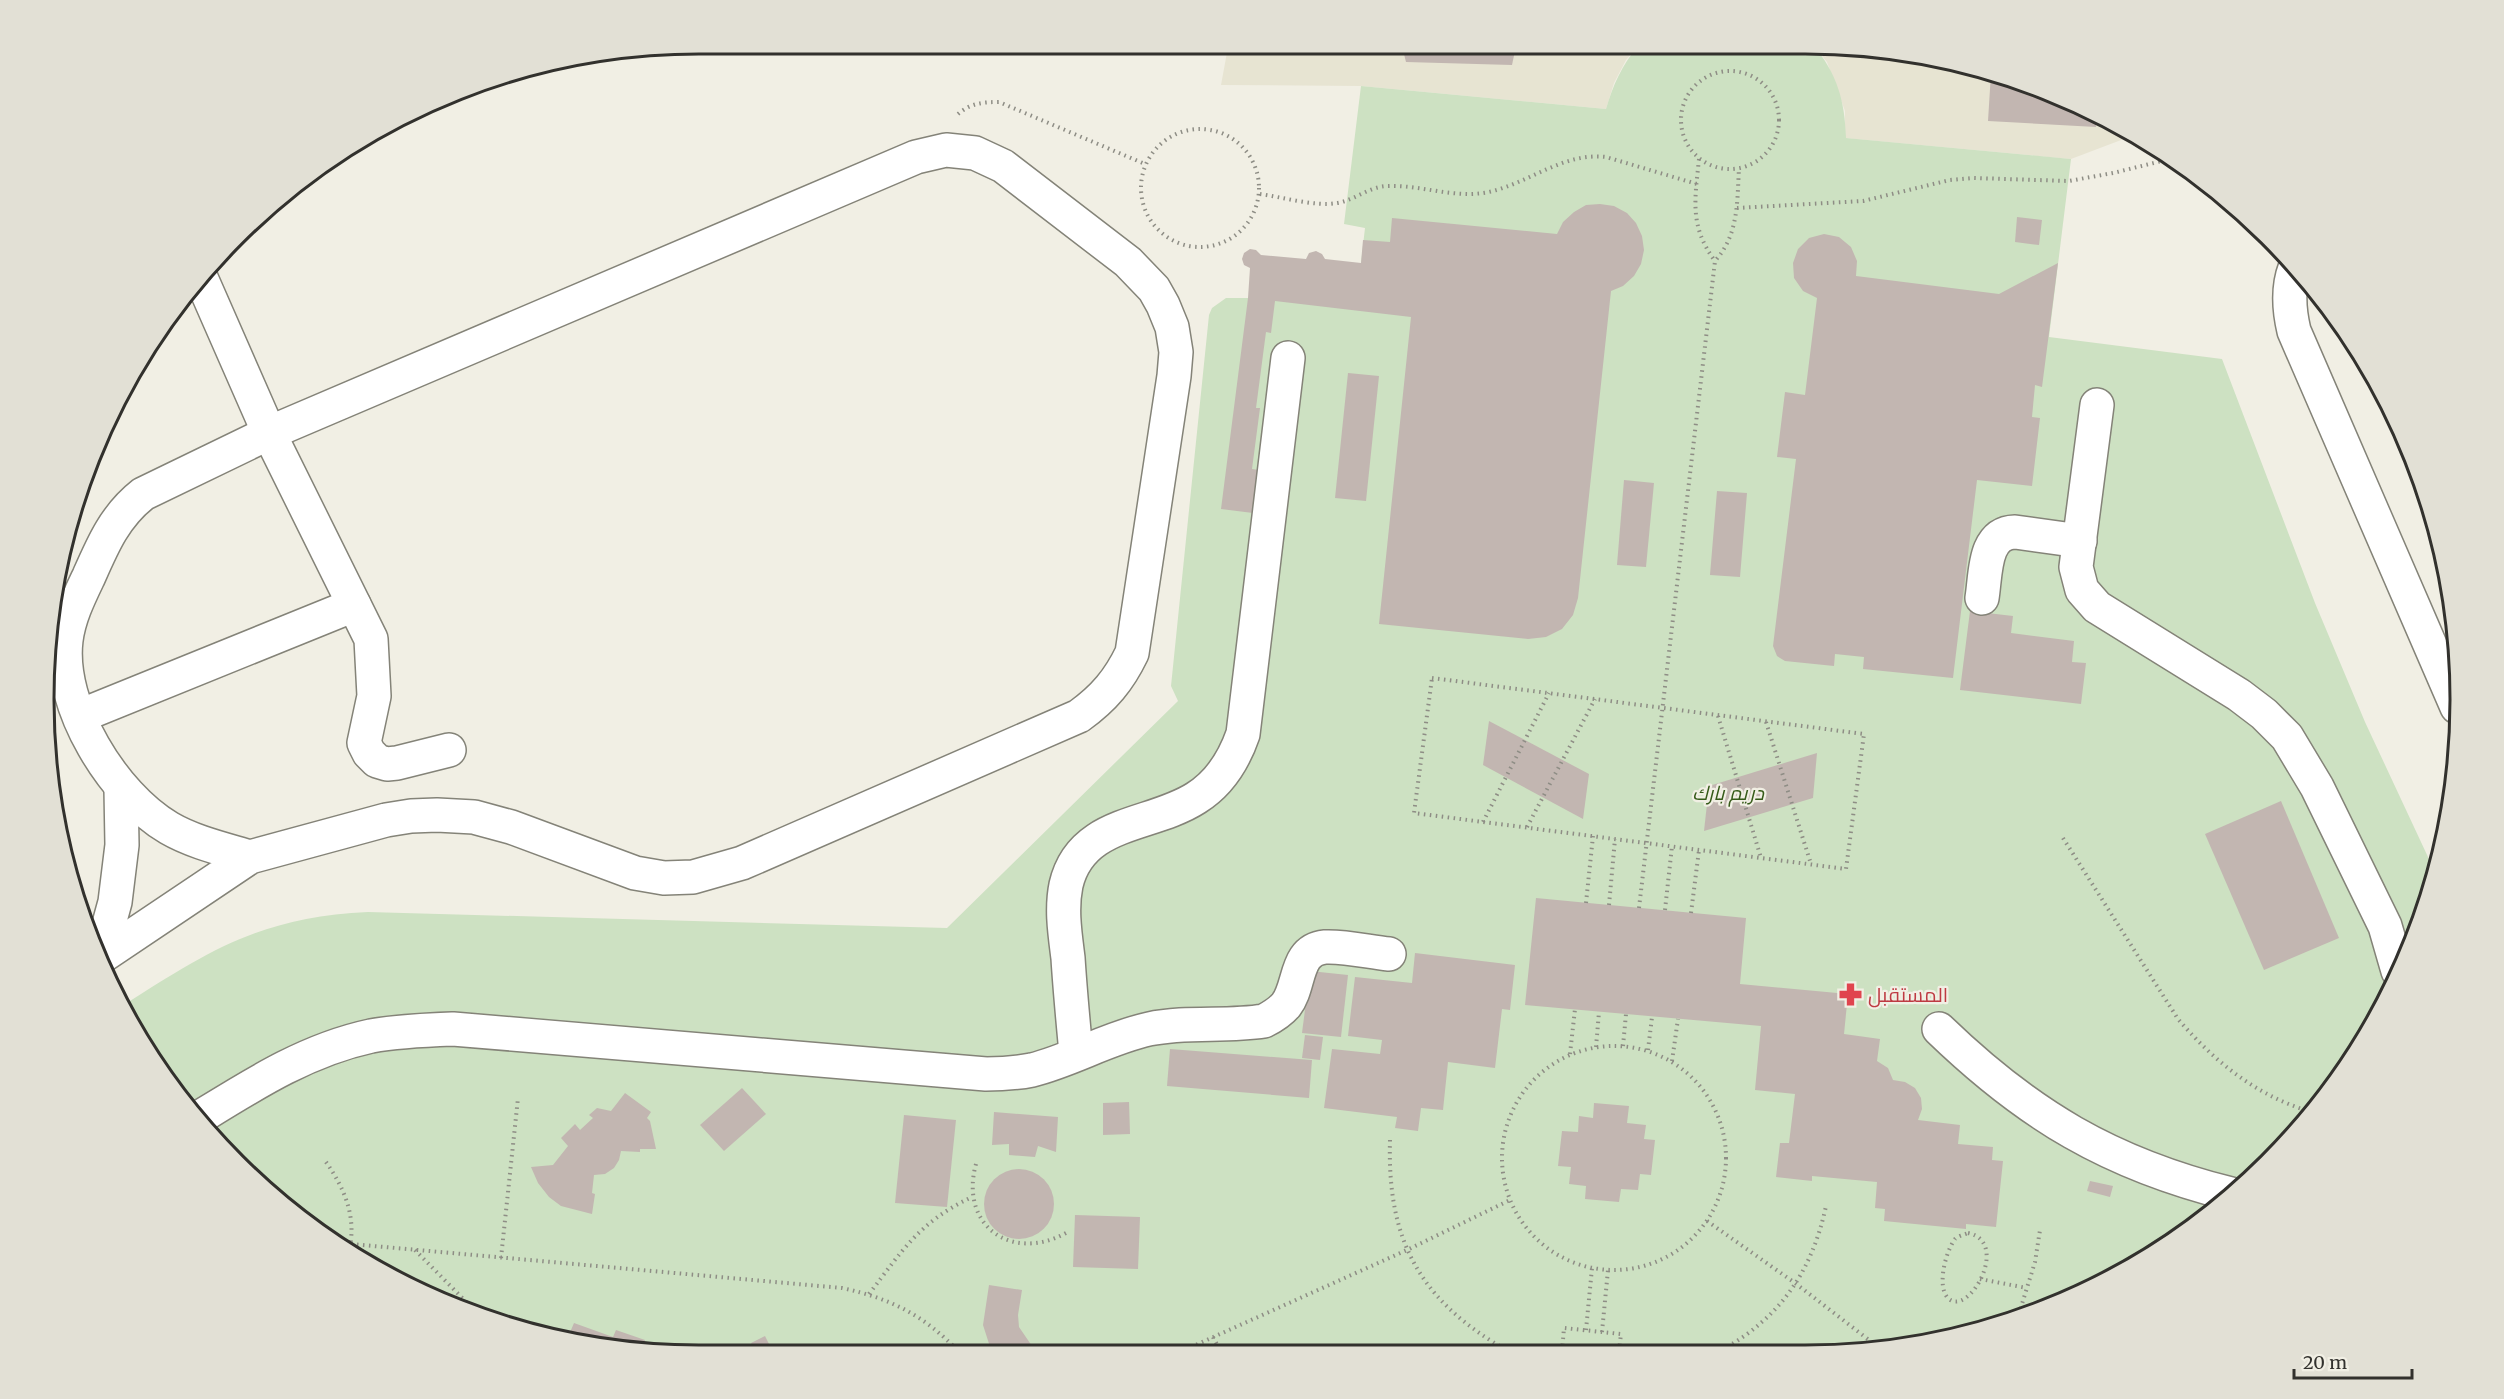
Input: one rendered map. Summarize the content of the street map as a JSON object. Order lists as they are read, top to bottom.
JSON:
{
  "parks": ["دريم بارك"],
  "places": {
    "pharmacy": ["المستقبل"]
  },
  "scale_bar": "20 m"
}
